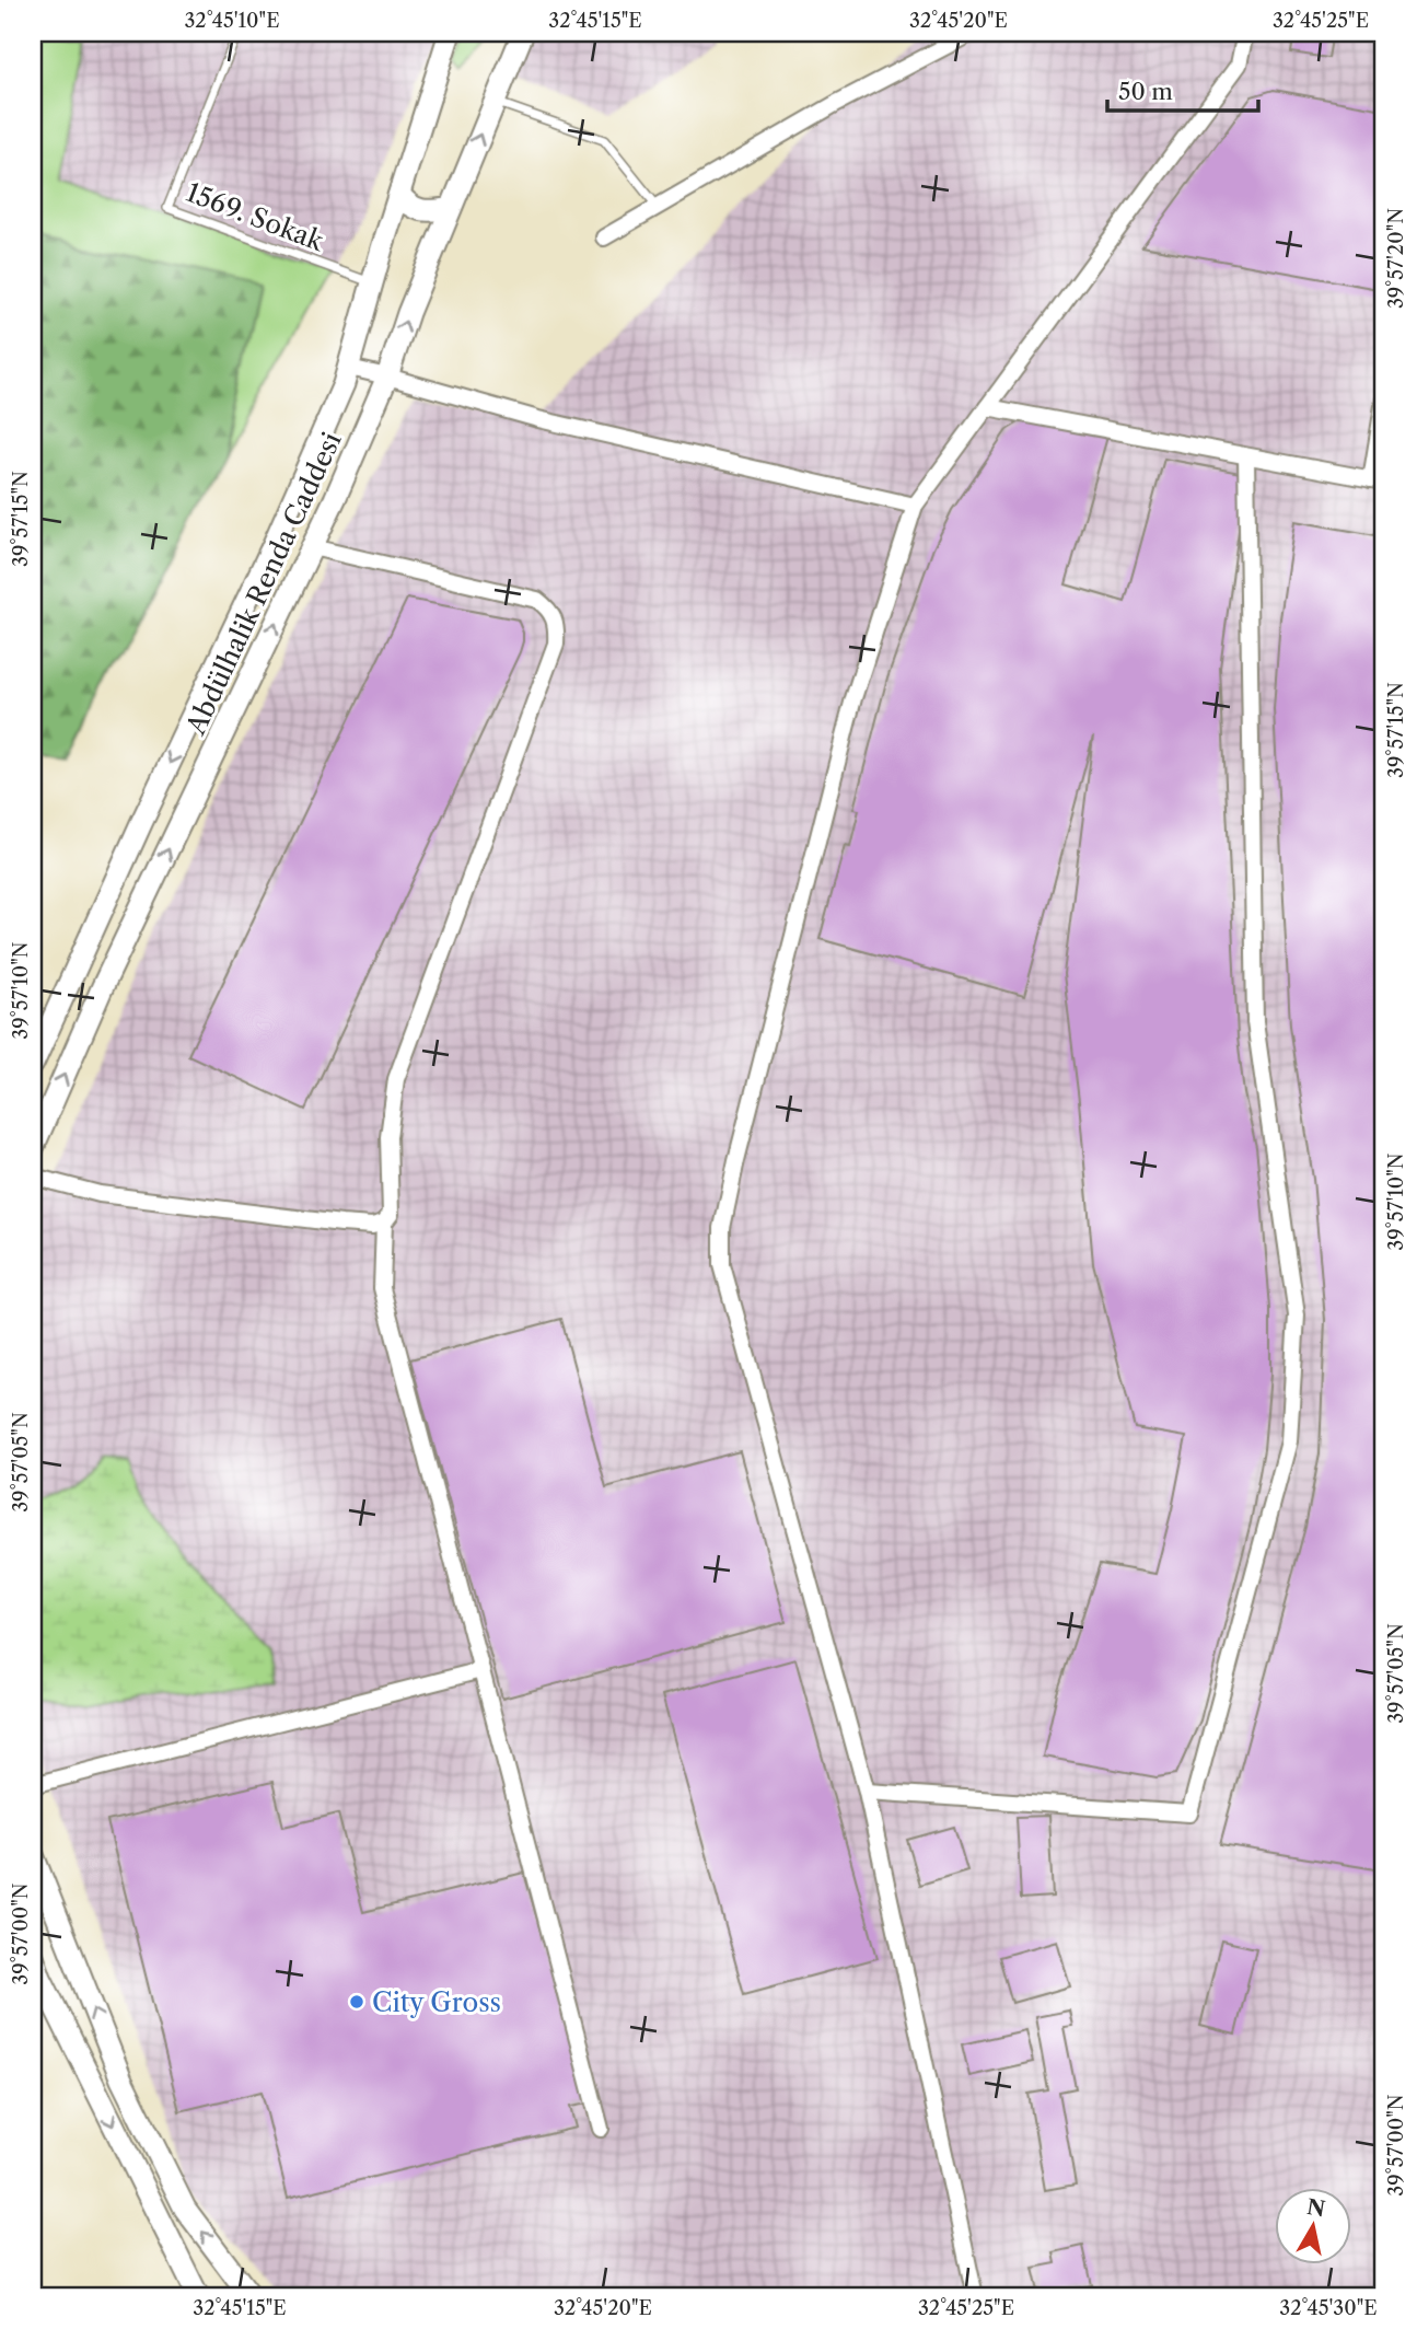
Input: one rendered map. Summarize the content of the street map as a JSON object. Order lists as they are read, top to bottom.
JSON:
{
  "streets": {
    "main road": ["Abdülhalik Renda Caddesi"],
    "lane": ["1569. Sokak"]
  },
  "crossings": [
    ["1569. Sokak", "Abdülhalik Renda Caddesi"]
  ],
  "places": ["City Gross"],
  "scale_bar": "50 m",
  "north": "top",
  "coordinates": [
    "32°45'10\"E",
    "32°45'15\"E",
    "32°45'20\"E",
    "32°45'25\"E",
    "39°57'20\"N",
    "39°57'15\"N",
    "39°57'10\"N",
    "39°57'05\"N",
    "39°57'00\"N",
    "32°45'30\"E"
  ]
}
